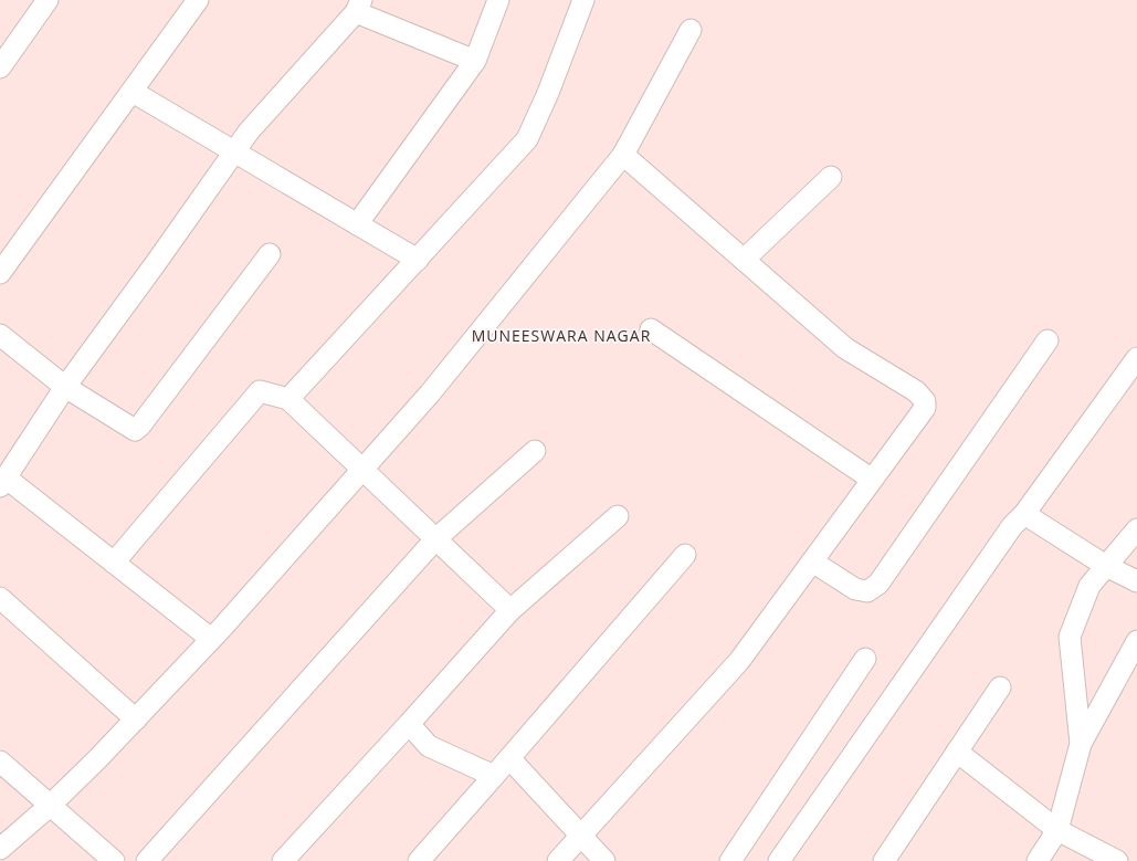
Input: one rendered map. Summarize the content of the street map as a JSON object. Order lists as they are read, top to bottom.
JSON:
{
  "districts": ["MUNEESWARA NAGAR"]
}
